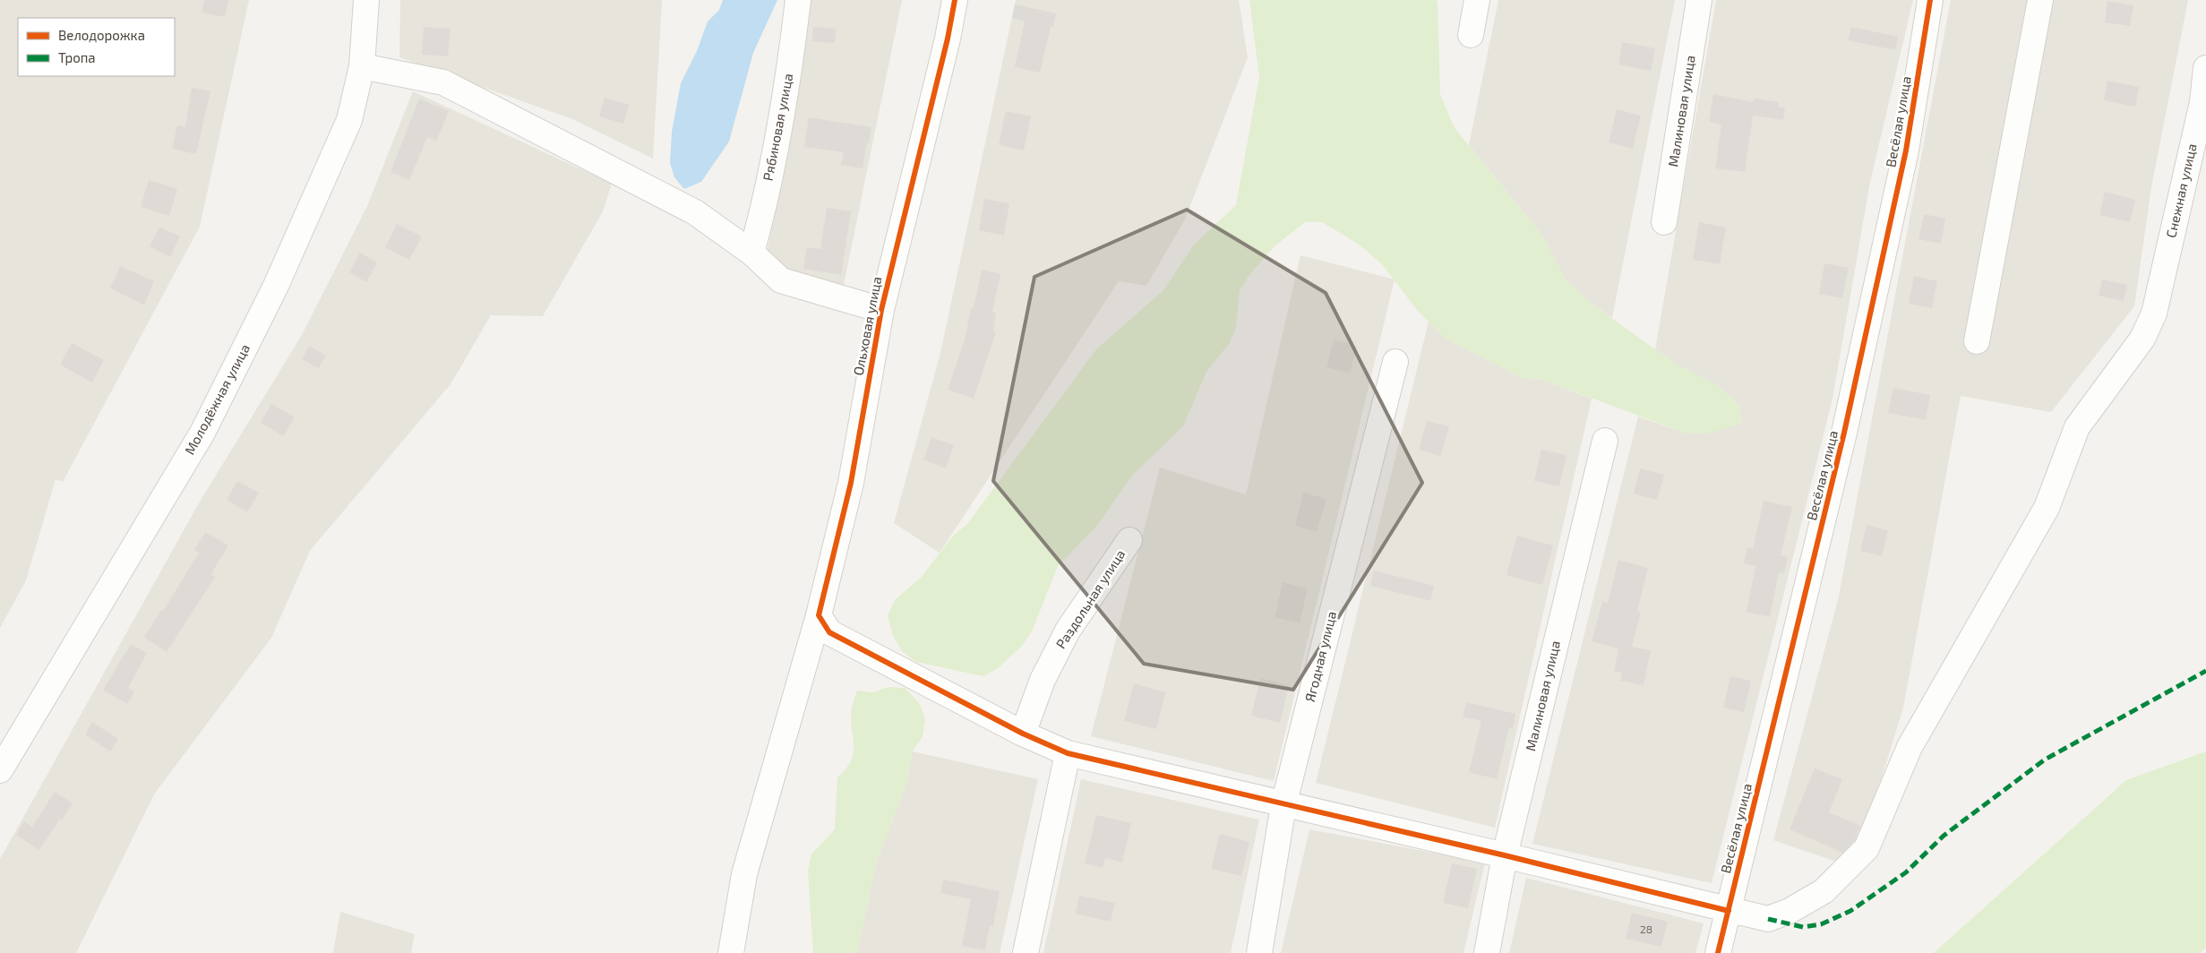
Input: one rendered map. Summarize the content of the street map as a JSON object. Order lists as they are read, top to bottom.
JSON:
{
  "streets": {
    "street": [
      "Малиновая улица",
      "Весёлая улица",
      "Рябиновая улица",
      "Снежная улица",
      "Ольховая улица",
      "Молодёжная улица",
      "Раздольная улица",
      "Ягодная улица"
    ]
  },
  "crossings": [
    ["Малиновая улица", "Снежная улица"],
    ["Весёлая улица", "Снежная улица"],
    ["Снежная улица", "Ольховая улица"],
    ["Снежная улица", "Раздольная улица"],
    ["Снежная улица", "Ягодная улица"]
  ],
  "house_numbers": ["28"],
  "legend": ["Велодорожка", "Тропа"]
}
